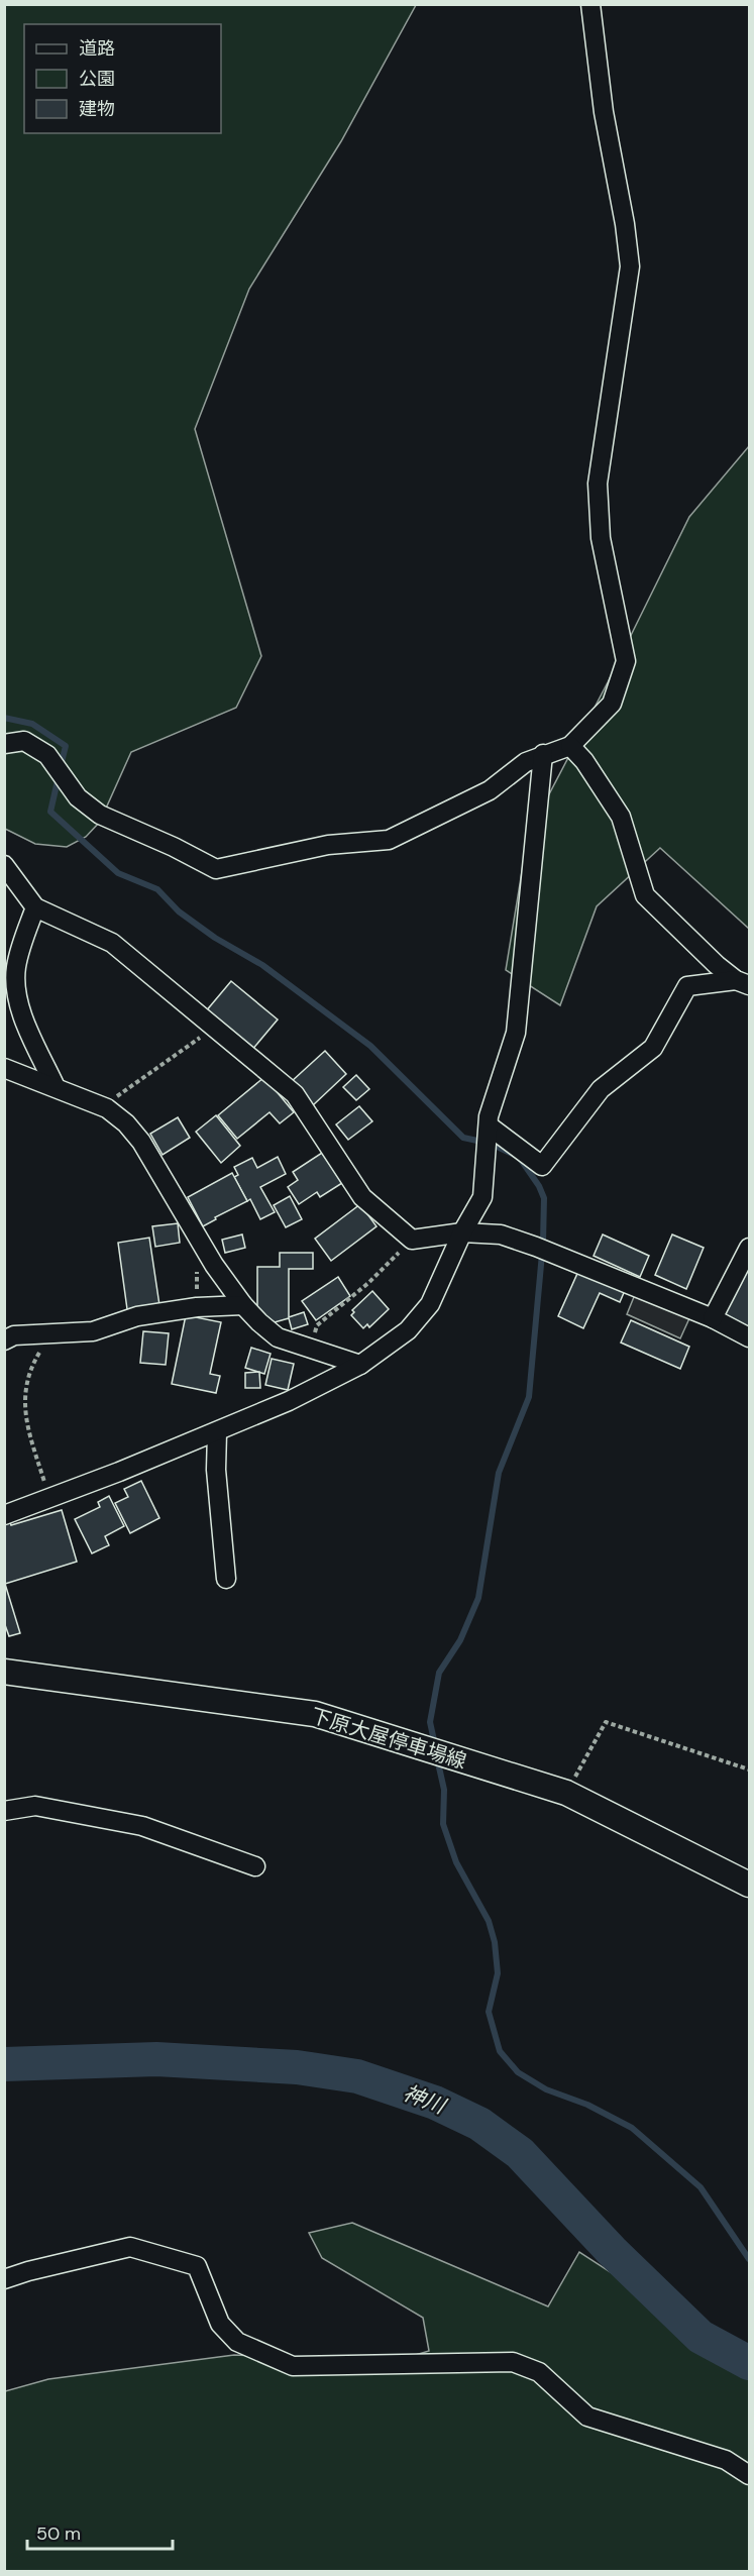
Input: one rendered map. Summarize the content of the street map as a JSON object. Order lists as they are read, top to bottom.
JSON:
{
  "streets": {
    "main road": ["下原大屋停車場線"]
  },
  "water": ["神川"],
  "legend": ["道路", "公園", "建物"],
  "scale_bar": "50 m"
}
